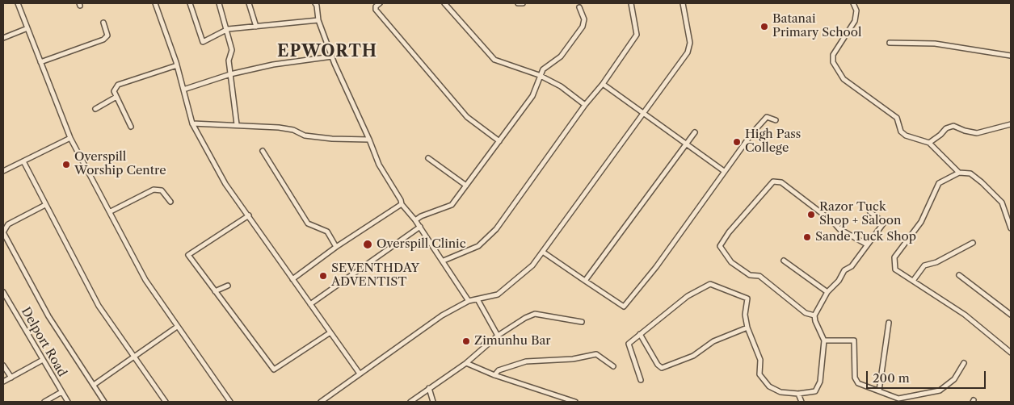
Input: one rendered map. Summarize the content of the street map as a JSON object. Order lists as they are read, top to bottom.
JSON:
{
  "streets": {
    "street": ["Delport Road"]
  },
  "districts": ["EPWORTH"],
  "places": [
    "Batanai Primary School",
    "High Pass College",
    "Overspill Worship Centre",
    "Razor Tuck Shop + Saloon",
    "Sande Tuck Shop",
    "Overspill Clinic",
    "SEVENTHDAY ADVENTIST",
    "Zimunhu Bar"
  ],
  "scale_bar": "200 m"
}
